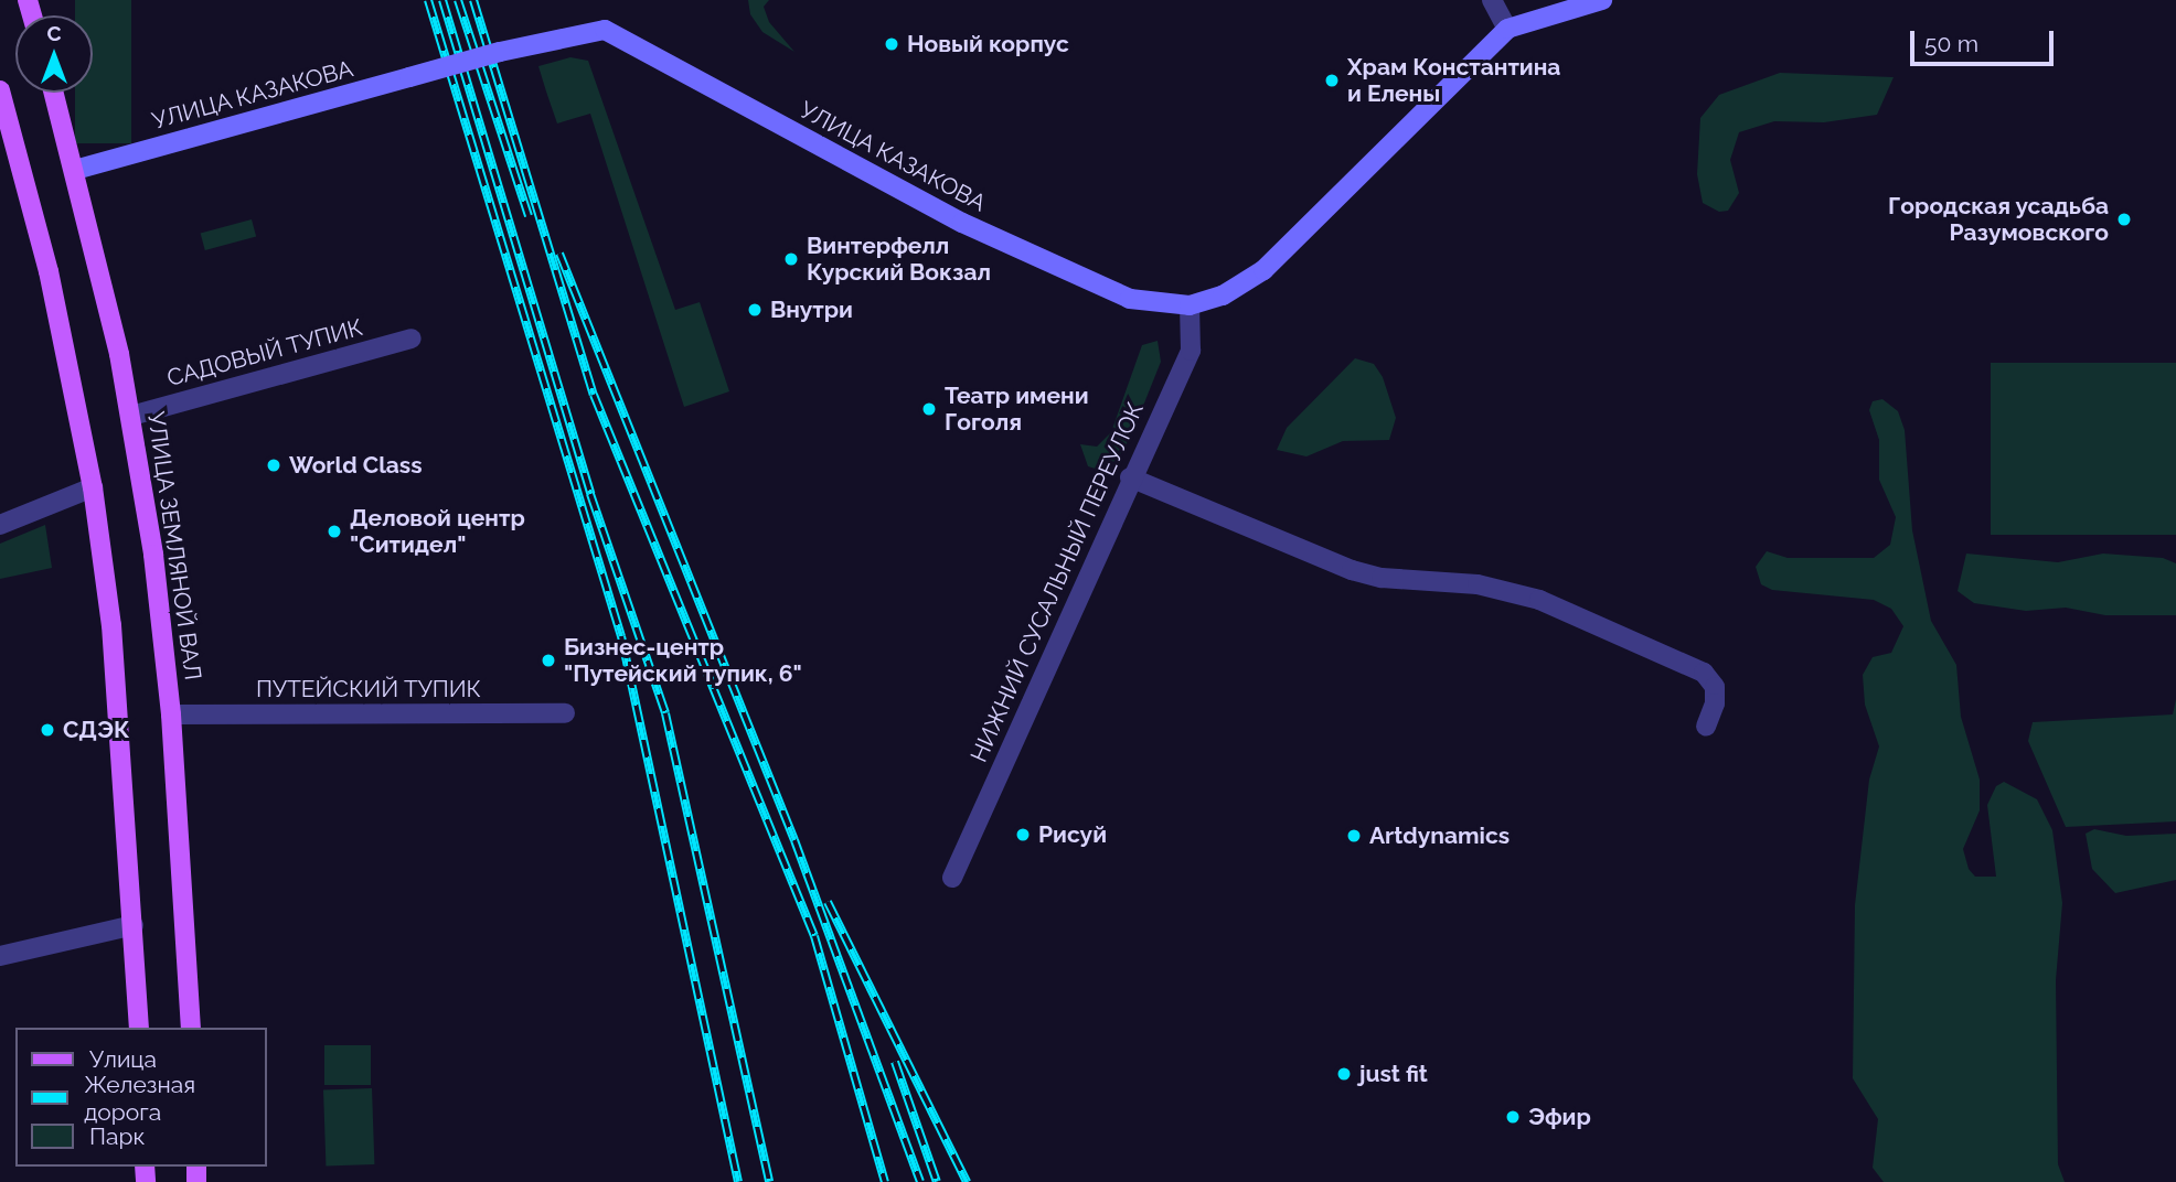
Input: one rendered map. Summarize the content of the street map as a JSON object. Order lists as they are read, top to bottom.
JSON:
{
  "streets": {
    "main road": ["УЛИЦА ЗЕМЛЯНОЙ ВАЛ"],
    "street": [
      "УЛИЦА КАЗАКОВА",
      "САДОВЫЙ ТУПИК",
      "НИЖНИЙ СУСАЛЬНЫЙ ПЕРЕУЛОК",
      "ПУТЕЙСКИЙ ТУПИК"
    ]
  },
  "crossings": [
    ["УЛИЦА КАЗАКОВА", "УЛИЦА ЗЕМЛЯНОЙ ВАЛ"],
    ["УЛИЦА КАЗАКОВА", "НИЖНИЙ СУСАЛЬНЫЙ ПЕРЕУЛОК"],
    ["САДОВЫЙ ТУПИК", "УЛИЦА ЗЕМЛЯНОЙ ВАЛ"],
    ["УЛИЦА ЗЕМЛЯНОЙ ВАЛ", "ПУТЕЙСКИЙ ТУПИК"]
  ],
  "places": [
    "Новый корпус",
    "Храм Константина и Елены",
    "Городская усадьба Разумовского",
    "Винтерфелл Курский Вокзал",
    "Внутри",
    "Театр имени Гоголя",
    "World Class",
    "Деловой центр \"Ситидел\"",
    "Бизнес-центр \"Путейский тупик, 6\"",
    "СДЭК",
    "Рисуй",
    "Artdynamics",
    "just fit",
    "Эфир"
  ],
  "legend": ["Улица", "Железная дорога", "Парк"],
  "scale_bar": "50 m",
  "north": "top"
}
